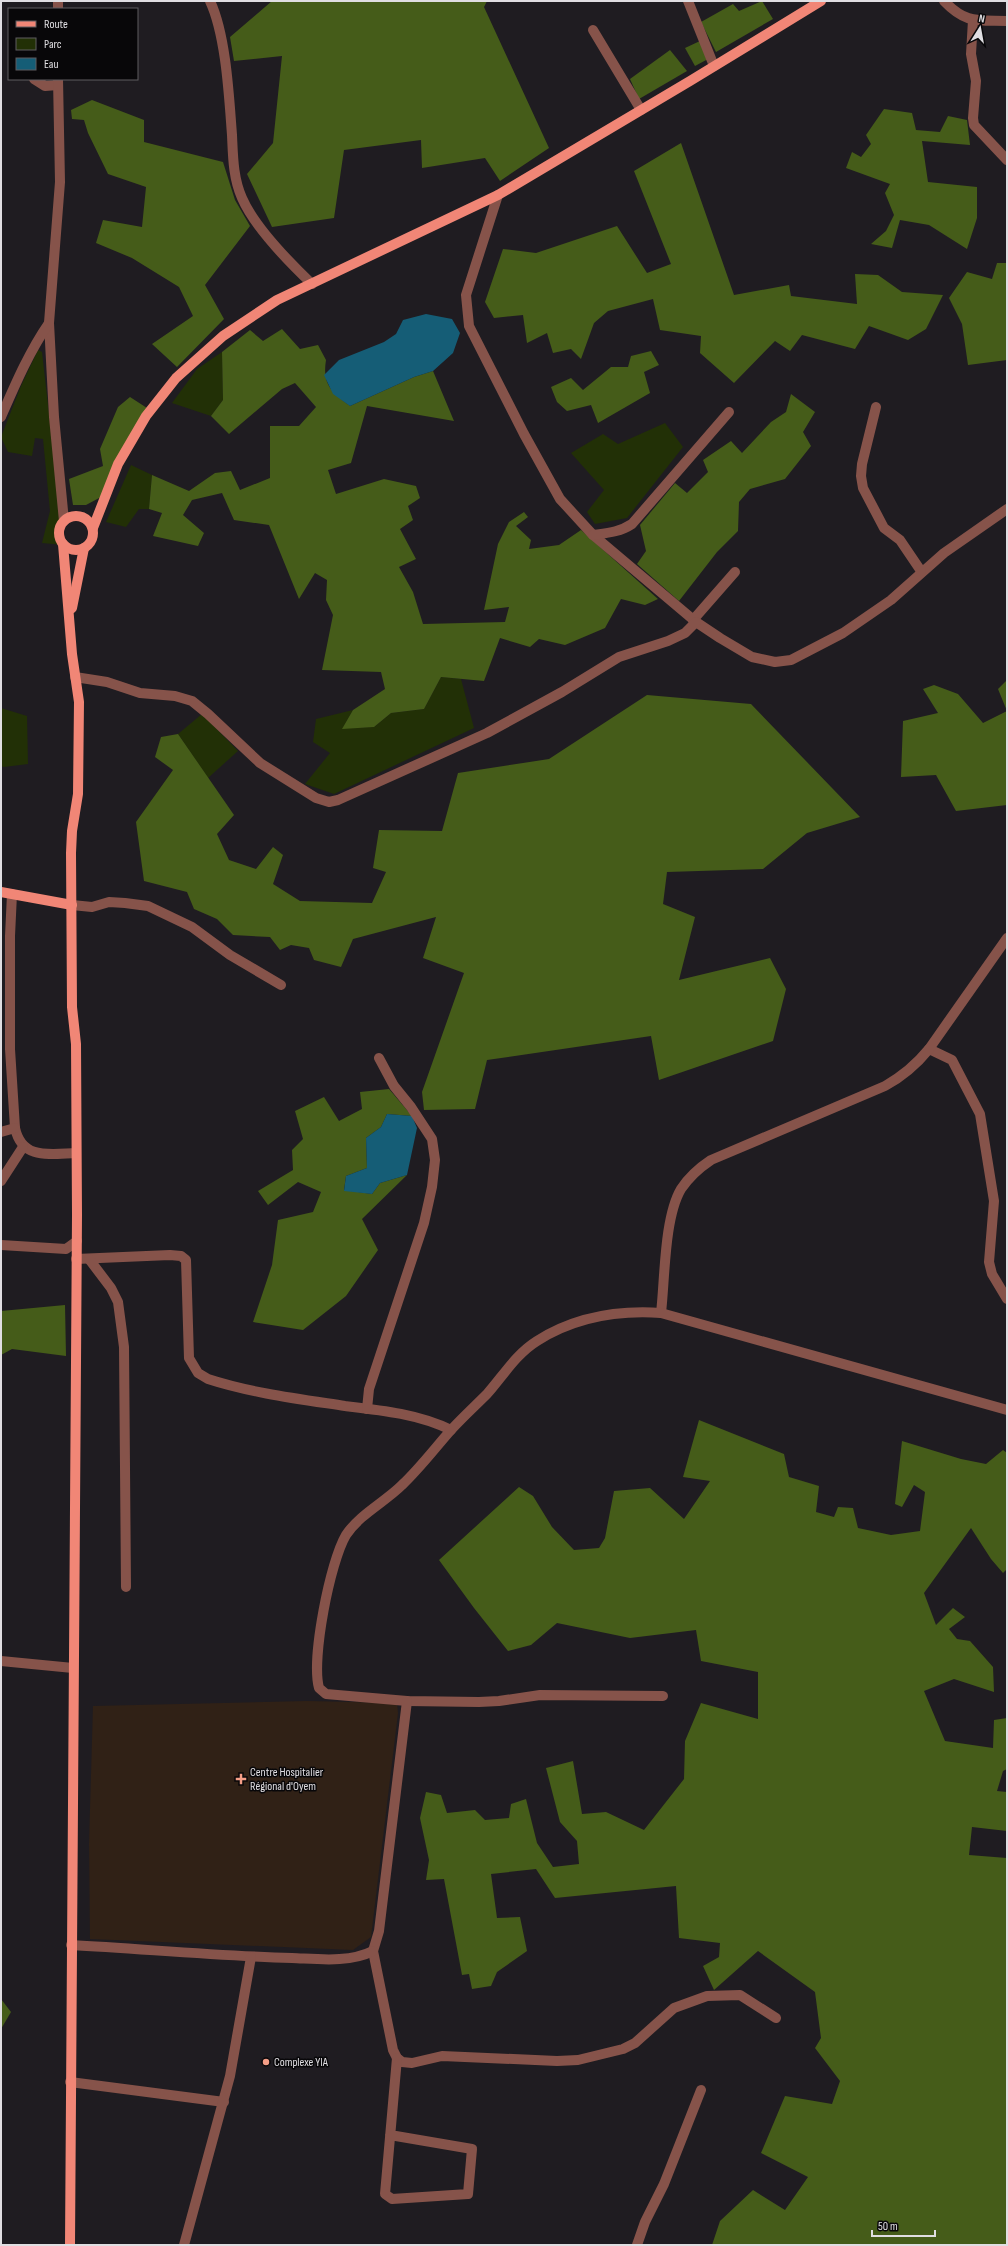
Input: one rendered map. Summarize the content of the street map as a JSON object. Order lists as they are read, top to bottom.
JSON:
{
  "places": {
    "health": ["Centre Hospitalier Régional d'Oyem"],
    "other": ["Complexe YIA"]
  },
  "legend": ["Route", "Parc", "Eau"],
  "scale_bar": "50 m",
  "north": "top"
}
